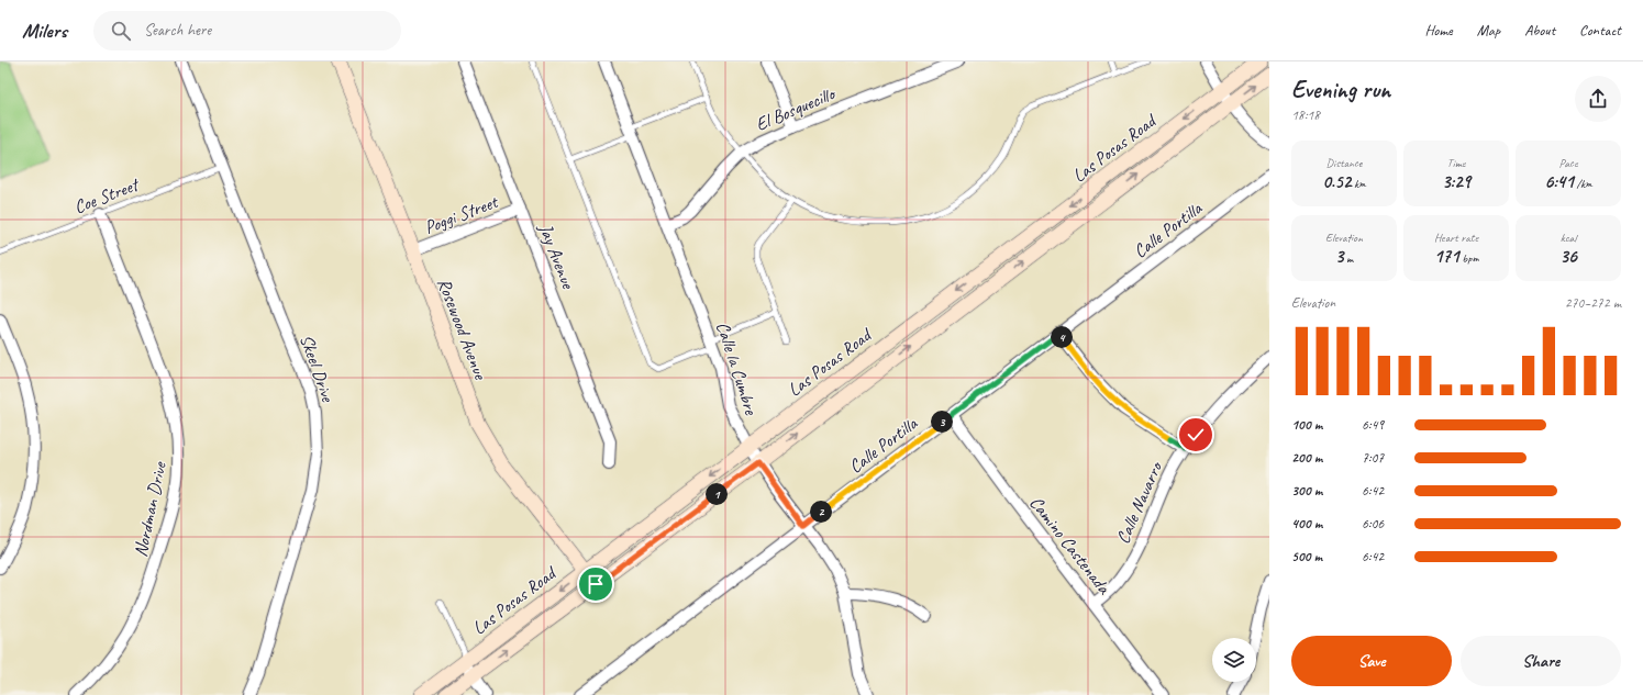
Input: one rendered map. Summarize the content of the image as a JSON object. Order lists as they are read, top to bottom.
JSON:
{
  "streets": {
    "main road": ["Las Posas Road", "Rosewood Avenue"],
    "street": [
      "El Bosquecillo",
      "Poggi Street",
      "Calle Portilla",
      "Jay Avenue",
      "Skeel Drive",
      "Calle la Cumbre",
      "Calle Navarro",
      "Nordman Drive",
      "Camino Castenada"
    ],
    "lane": ["Coe Street"]
  },
  "crossings": [
    ["El Bosquecillo", "Calle la Cumbre"],
    ["Las Posas Road", "Rosewood Avenue"],
    ["Las Posas Road", "Calle la Cumbre"],
    ["Coe Street", "Skeel Drive"],
    ["Coe Street", "Nordman Drive"],
    ["Poggi Street", "Jay Avenue"],
    ["Poggi Street", "Rosewood Avenue"],
    ["Calle Portilla", "Calle la Cumbre"],
    ["Calle Portilla", "Camino Castenada"],
    ["Calle Navarro", "Camino Castenada"]
  ],
  "page": {
    "header": "Milers",
    "search": "Search here",
    "nav": [
      "Home",
      "Map",
      "About",
      "Contact"
    ],
    "heading": ["Evening run", "18:18"],
    "stats": [
      ["Distance", "0.52 km"],
      ["Time", "3:29"],
      ["Pace", "6:41 /km"],
      ["Elevation", "3 m"],
      ["Heart rate", "171 bpm"],
      ["kcal", "36"]
    ],
    "chart": ["Elevation", "270–272 m"],
    "pins": [
      "4",
      "3",
      "1",
      "2"
    ],
    "list": [
      {
        "name": "100 m",
        "note": "6:49"
      },
      {
        "name": "200 m",
        "note": "7:07"
      },
      {
        "name": "300 m",
        "note": "6:42"
      },
      {
        "name": "400 m",
        "note": "6:06"
      },
      {
        "name": "500 m",
        "note": "6:42"
      }
    ],
    "buttons": ["Save", "Share"]
  }
}
